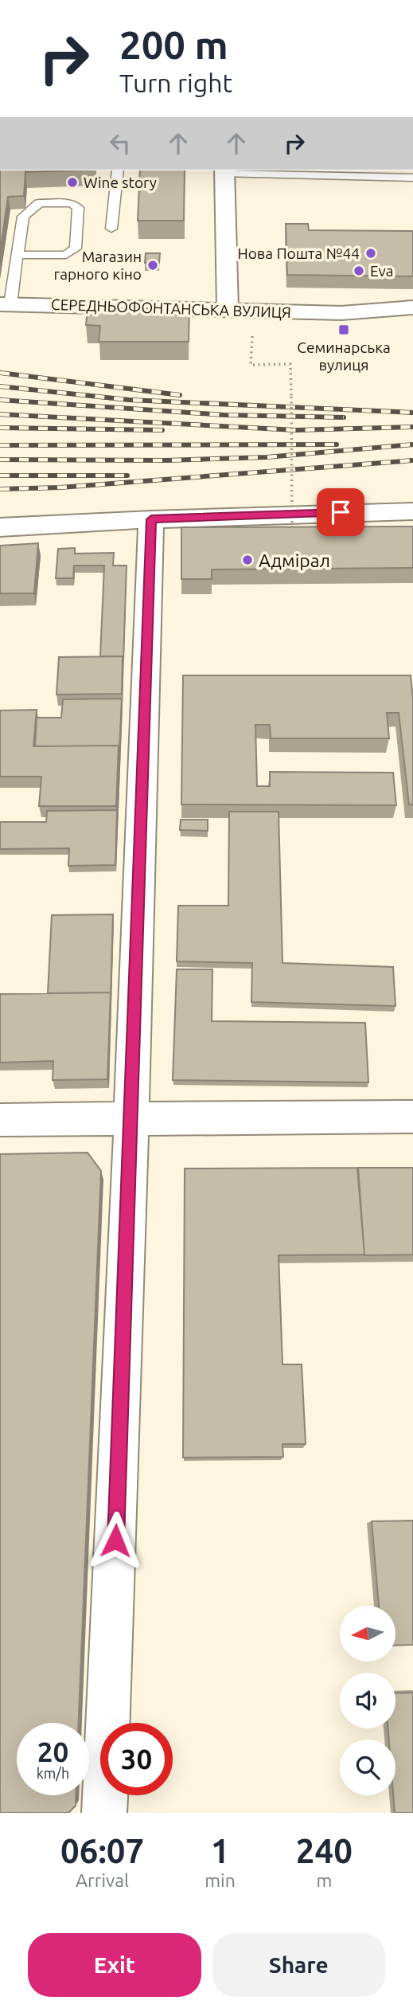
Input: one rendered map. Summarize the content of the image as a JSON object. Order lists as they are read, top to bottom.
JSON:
{
  "streets": {
    "street": ["СЕРЕДНЬОФОНТАНСЬКА ВУЛИЦЯ"]
  },
  "places": {
    "other": [
      "Wine story",
      "Нова Пошта №44",
      "Магазин гарного кіно",
      "Eva",
      "Адмірал"
    ],
    "transit": ["Семинарська вулиця"]
  },
  "north": "left",
  "page": {
    "turn": ["200 m", "Turn right"],
    "speed": "20 km/h",
    "limit": "30",
    "eta": [
      "06:07",
      "Arrival",
      "1",
      "min",
      "240",
      "m"
    ],
    "buttons": ["Exit", "Share"]
  }
}
